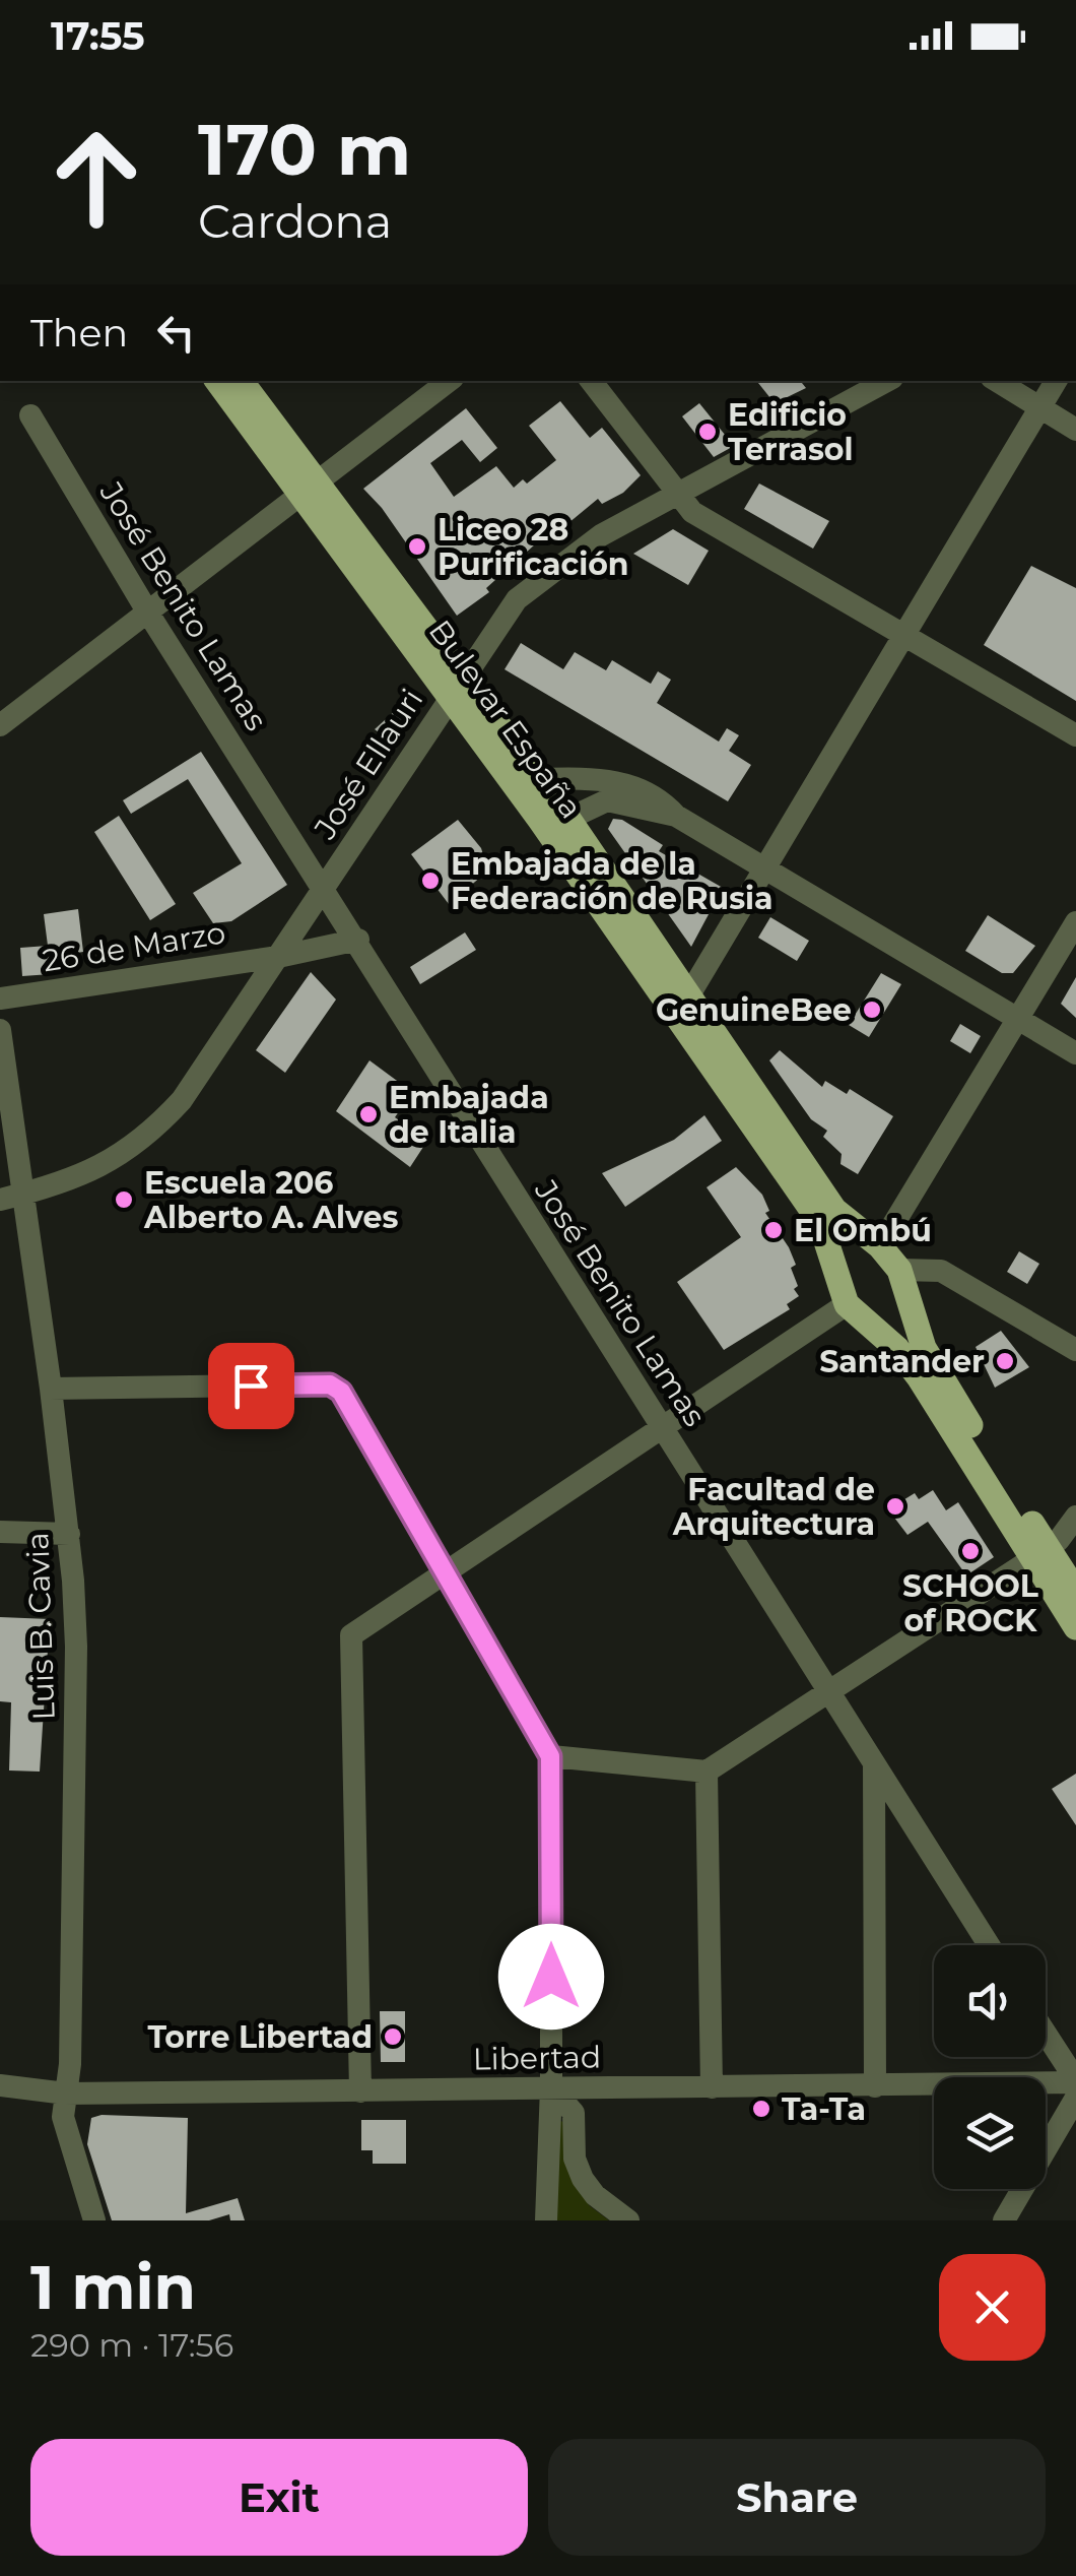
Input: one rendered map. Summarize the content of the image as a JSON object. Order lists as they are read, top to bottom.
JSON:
{
  "streets": {
    "main road": ["Bulevar España"],
    "street": [
      "José Benito Lamas",
      "José Ellauri",
      "26 de Marzo",
      "Luis B. Cavia",
      "Libertad"
    ]
  },
  "crossings": [
    ["José Benito Lamas", "José Ellauri"],
    ["José Benito Lamas", "26 de Marzo"],
    ["Bulevar España", "José Ellauri"],
    ["José Ellauri", "26 de Marzo"],
    ["José Ellauri", "Luis B. Cavia"],
    ["Luis B. Cavia", "Libertad"]
  ],
  "places": [
    "Edificio Terrasol",
    "Liceo 28 Purificación",
    "Embajada de la Federación de Rusia",
    "GenuineBee",
    "Embajada de Italia",
    "Escuela 206 Alberto A. Alves",
    "El Ombú",
    "Santander",
    "Facultad de Arquitectura",
    "SCHOOL of ROCK",
    "Torre Libertad",
    "Ta-Ta"
  ],
  "page": {
    "status": "17:55",
    "turn": ["170 m", "Cardona"],
    "then": "Then",
    "heading": ["1 min", "290 m · 17:56"],
    "buttons": ["Exit", "Share"]
  }
}
